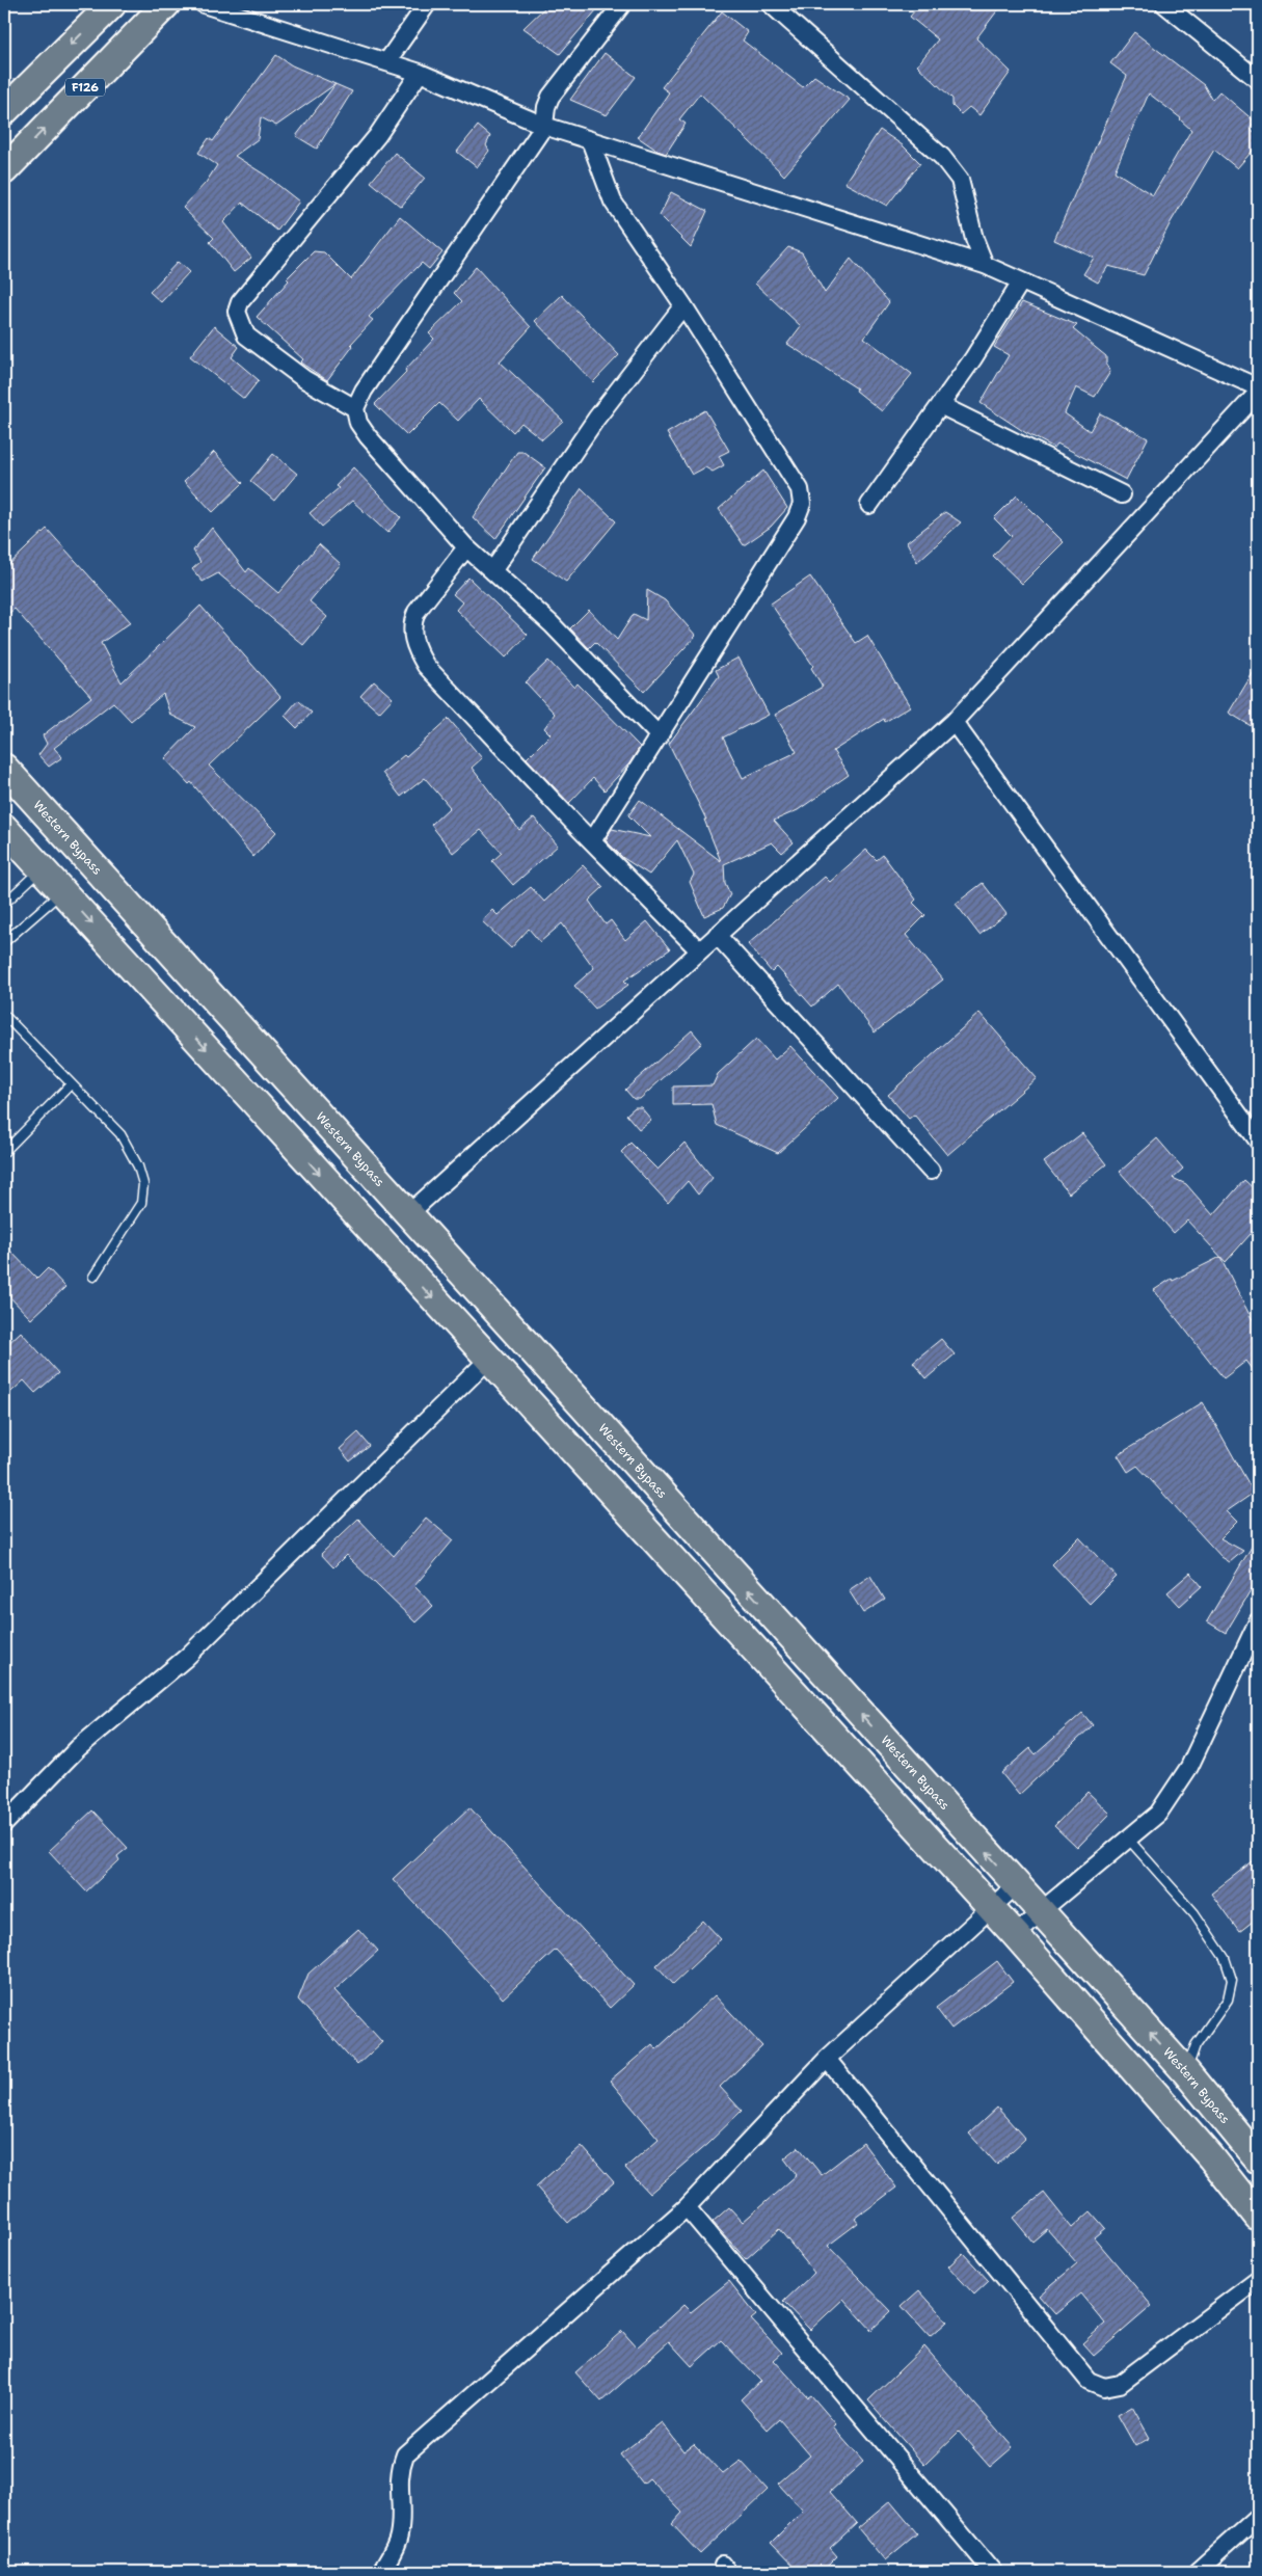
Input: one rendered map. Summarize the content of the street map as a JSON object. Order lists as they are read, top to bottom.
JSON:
{
  "streets": {
    "main road": ["F126", "Western Bypass"]
  }
}
